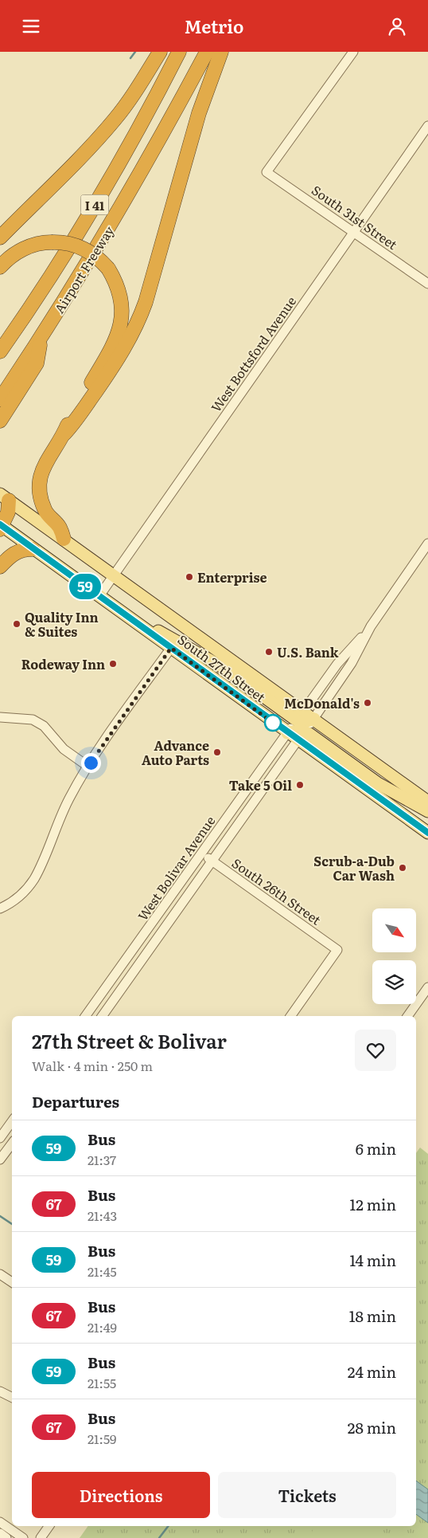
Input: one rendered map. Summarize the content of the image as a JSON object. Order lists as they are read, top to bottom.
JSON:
{
  "streets": {
    "highway": ["I 41", "Airport Freeway"],
    "main road": ["South 27th Street"],
    "street": [
      "South 31st Street",
      "West Bottsford Avenue",
      "West Bolivar Avenue",
      "South 26th Street"
    ]
  },
  "crossings": [
    ["South 31st Street", "West Bottsford Avenue"],
    ["West Bottsford Avenue", "South 27th Street"],
    ["South 27th Street", "West Bolivar Avenue"],
    ["West Bolivar Avenue", "South 26th Street"]
  ],
  "places": [
    "Enterprise",
    "Quality Inn & Suites",
    "U.S. Bank",
    "Rodeway Inn",
    "McDonald's",
    "Advance Auto Parts",
    "Take 5 Oil",
    "Scrub-a-Dub Car Wash"
  ],
  "lines": ["bus line 59"],
  "north": "bottom right",
  "page": {
    "header": "Metrio",
    "on_map": "59",
    "heading": [
      ["27th Street & Bolivar", "Walk · 4 min · 250 m"],
      "Departures"
    ],
    "list": [
      {
        "mark": "59",
        "name": "Bus",
        "note": "21:37",
        "value": "6 min"
      },
      {
        "mark": "67",
        "name": "Bus",
        "note": "21:43",
        "value": "12 min"
      },
      {
        "mark": "59",
        "name": "Bus",
        "note": "21:45",
        "value": "14 min"
      },
      {
        "mark": "67",
        "name": "Bus",
        "note": "21:49",
        "value": "18 min"
      },
      {
        "mark": "59",
        "name": "Bus",
        "note": "21:55",
        "value": "24 min"
      },
      {
        "mark": "67",
        "name": "Bus",
        "note": "21:59",
        "value": "28 min"
      }
    ],
    "buttons": ["Directions", "Tickets"]
  }
}
